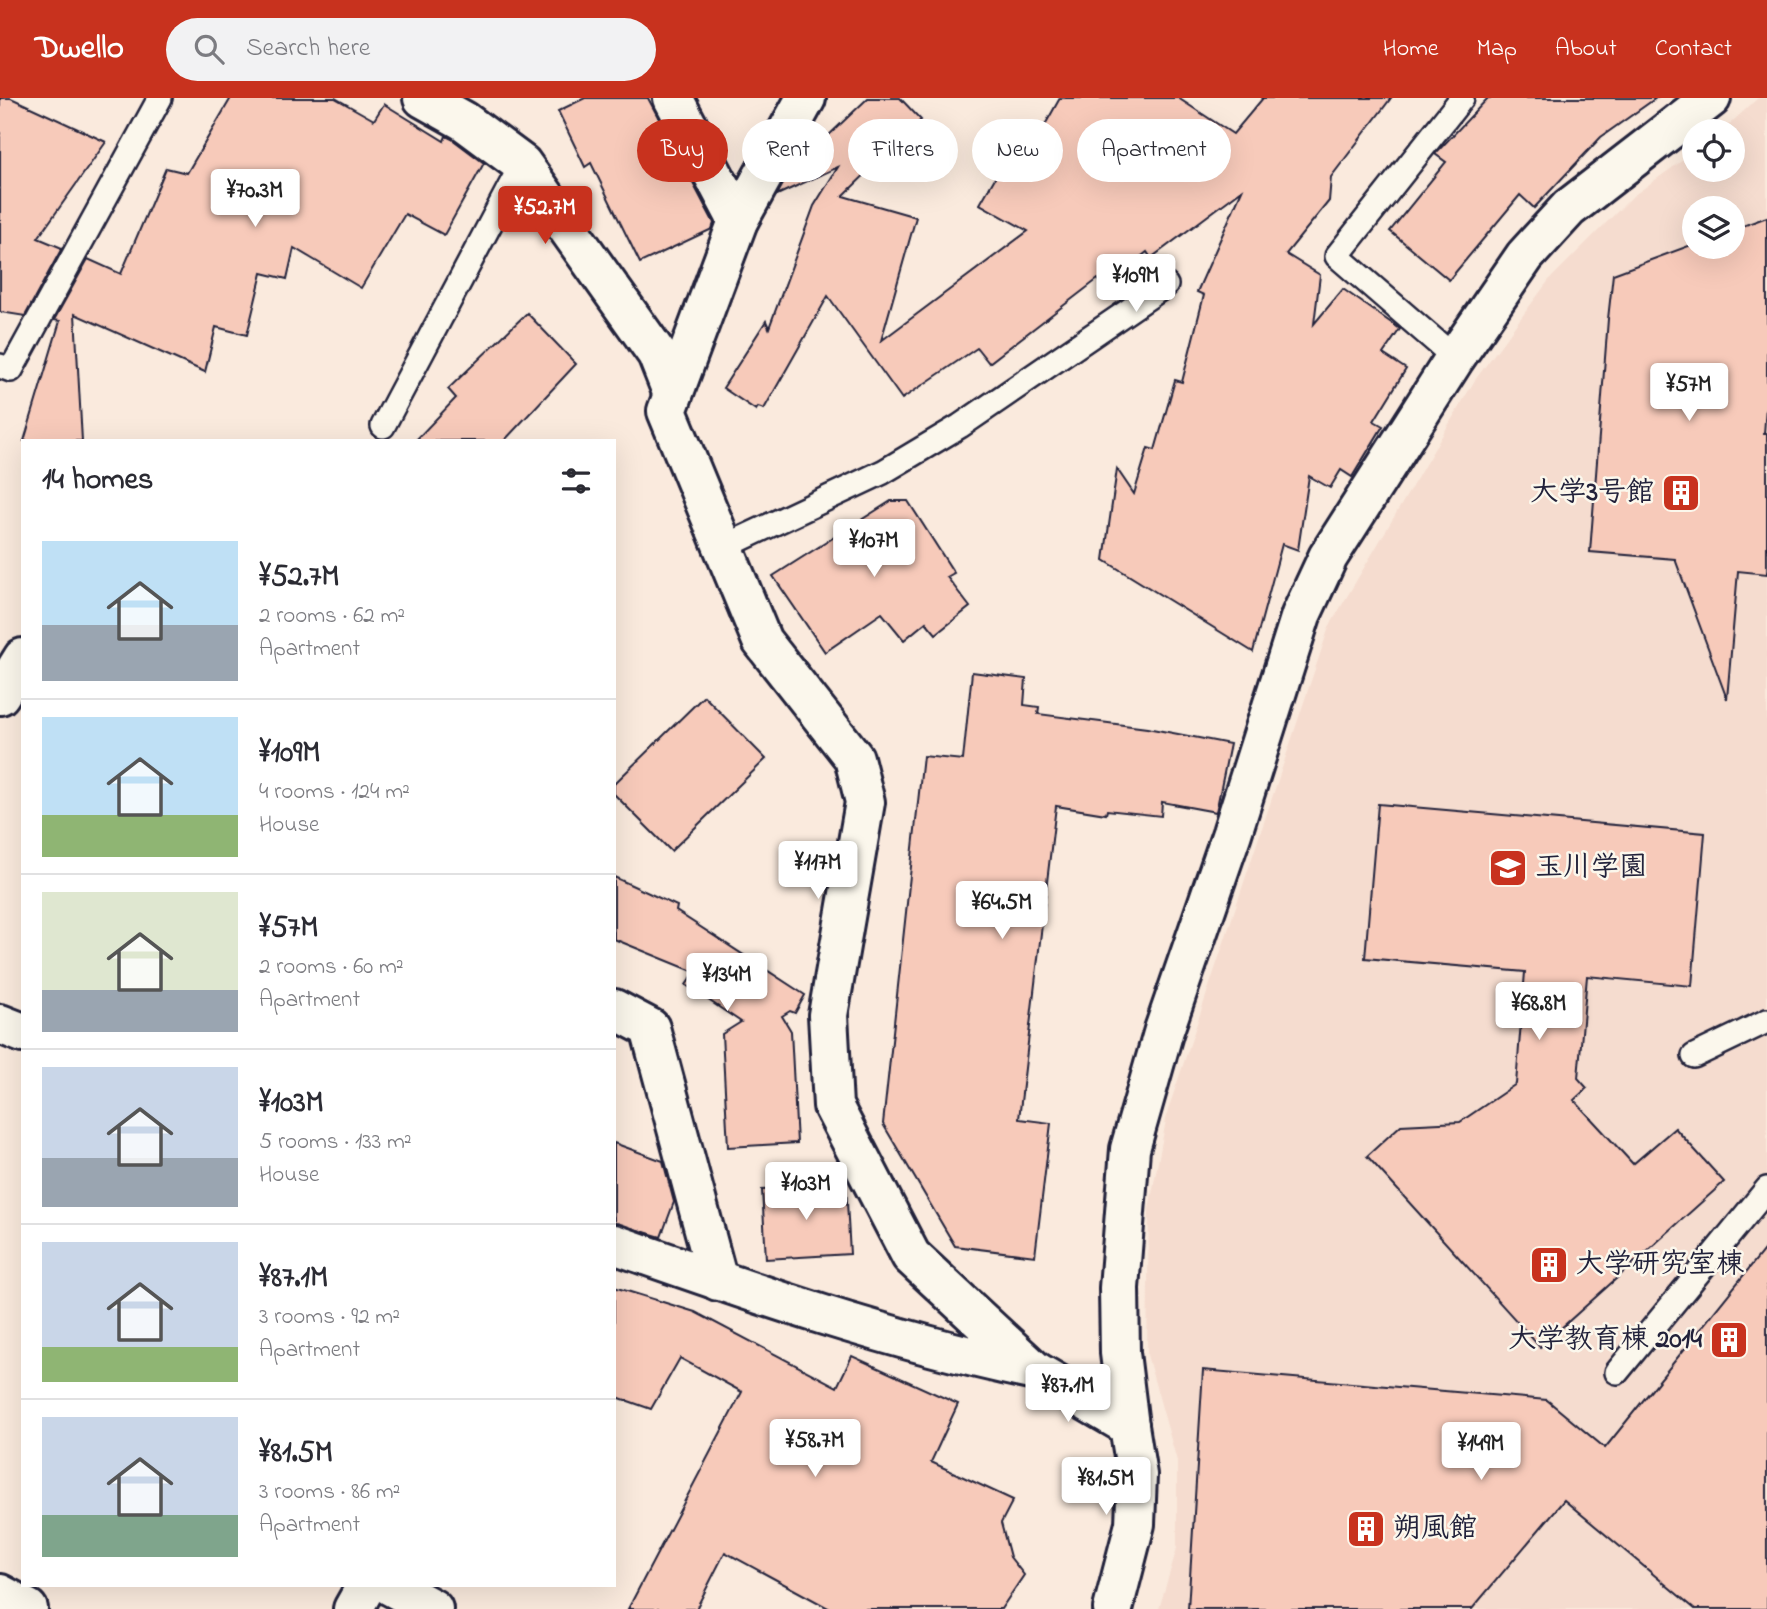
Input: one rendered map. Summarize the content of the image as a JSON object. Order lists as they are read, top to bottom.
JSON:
{
  "places": {
    "building": [
      "大学3号館",
      "大学研究室棟",
      "大学教育棟 2014",
      "朔風館"
    ],
    "school or university": ["玉川学園"]
  },
  "page": {
    "header": "Dwello",
    "search": "Search here",
    "nav": [
      "Home",
      "Map",
      "About",
      "Contact"
    ],
    "chip": [
      "Buy",
      "Rent",
      "Filters",
      "New",
      "Apartment"
    ],
    "price": [
      "¥70.3M",
      "¥52.7M",
      "¥109M",
      "¥57M",
      "¥107M",
      "¥117M",
      "¥64.5M",
      "¥134M",
      "¥68.8M",
      "¥103M",
      "¥87.1M",
      "¥58.7M",
      "¥149M",
      "¥81.5M"
    ],
    "heading": "14 homes",
    "list": [
      {
        "name": "¥52.7M",
        "note": "2 rooms · 62 m² · Apartment"
      },
      {
        "name": "¥109M",
        "note": "4 rooms · 124 m² · House"
      },
      {
        "name": "¥57M",
        "note": "2 rooms · 60 m² · Apartment"
      },
      {
        "name": "¥103M",
        "note": "5 rooms · 133 m² · House"
      },
      {
        "name": "¥87.1M",
        "note": "3 rooms · 92 m² · Apartment"
      },
      {
        "name": "¥81.5M",
        "note": "3 rooms · 86 m² · Apartment"
      }
    ]
  }
}
